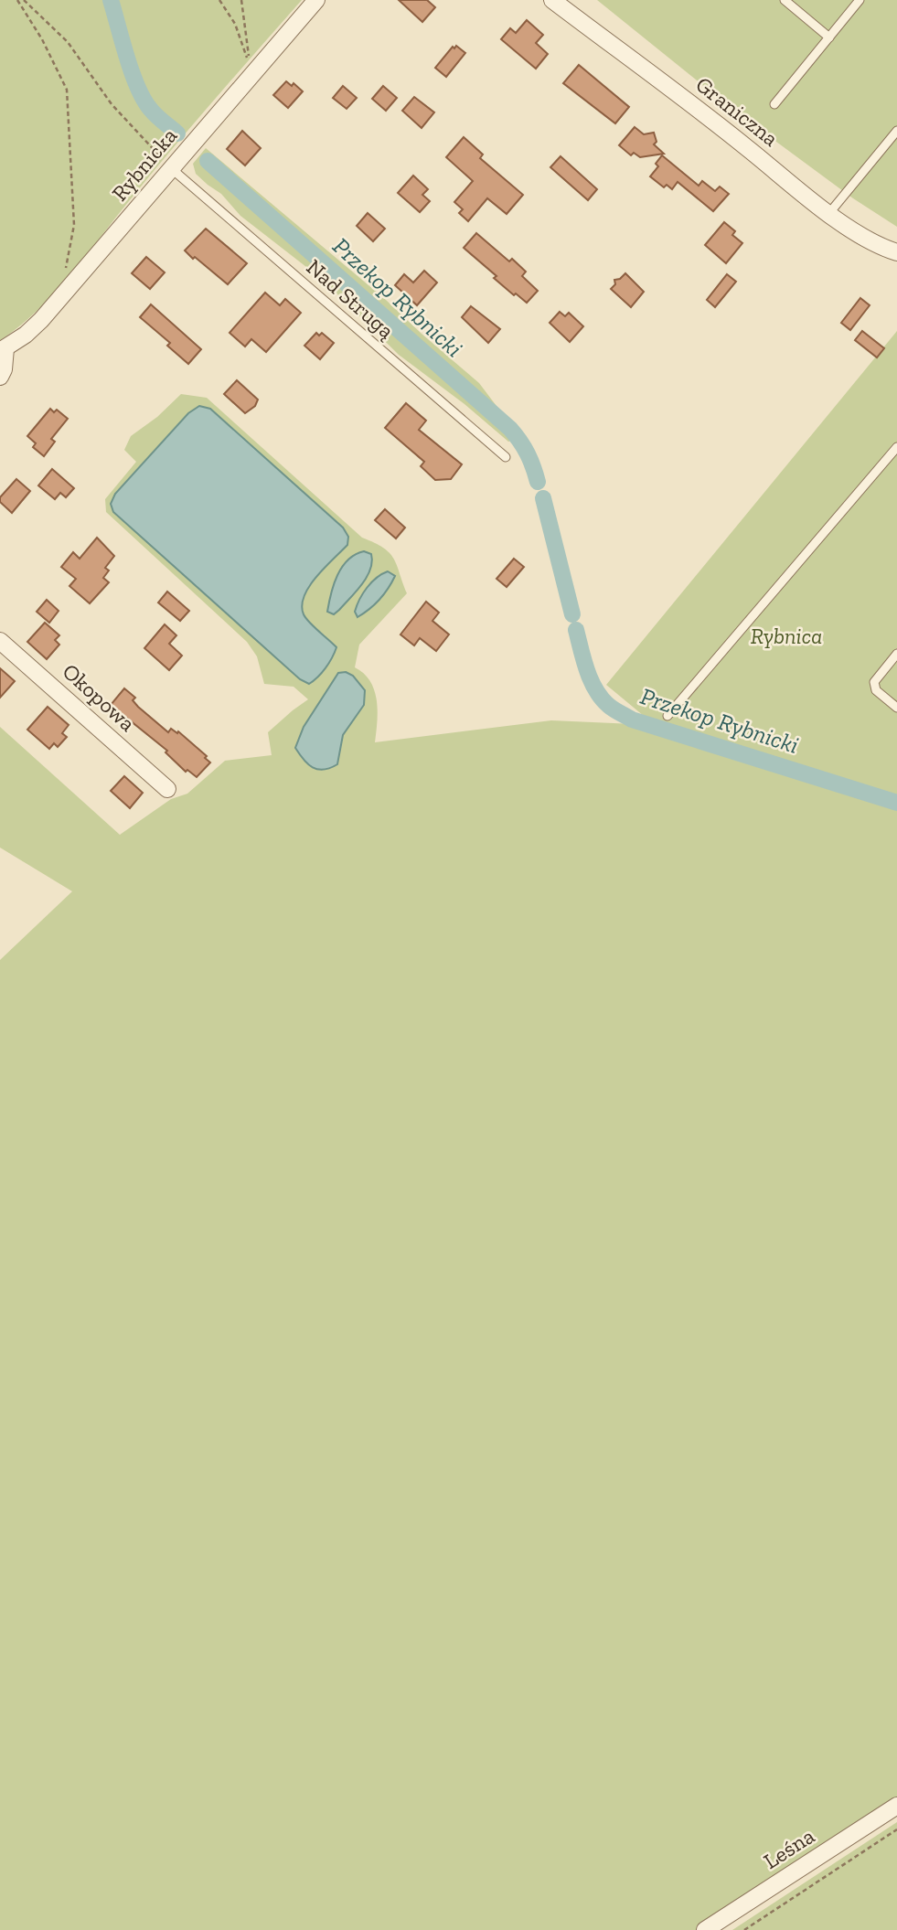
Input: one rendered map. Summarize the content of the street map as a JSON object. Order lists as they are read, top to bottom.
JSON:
{
  "streets": {
    "street": [
      "Graniczna",
      "Rybnicka",
      "Okopowa",
      "Leśna"
    ],
    "lane": ["Nad Strugą"]
  },
  "crossings": [
    ["Rybnicka", "Nad Strugą"]
  ],
  "water": ["Przekop Rybnicki"],
  "parks": ["Rybnica"]
}
